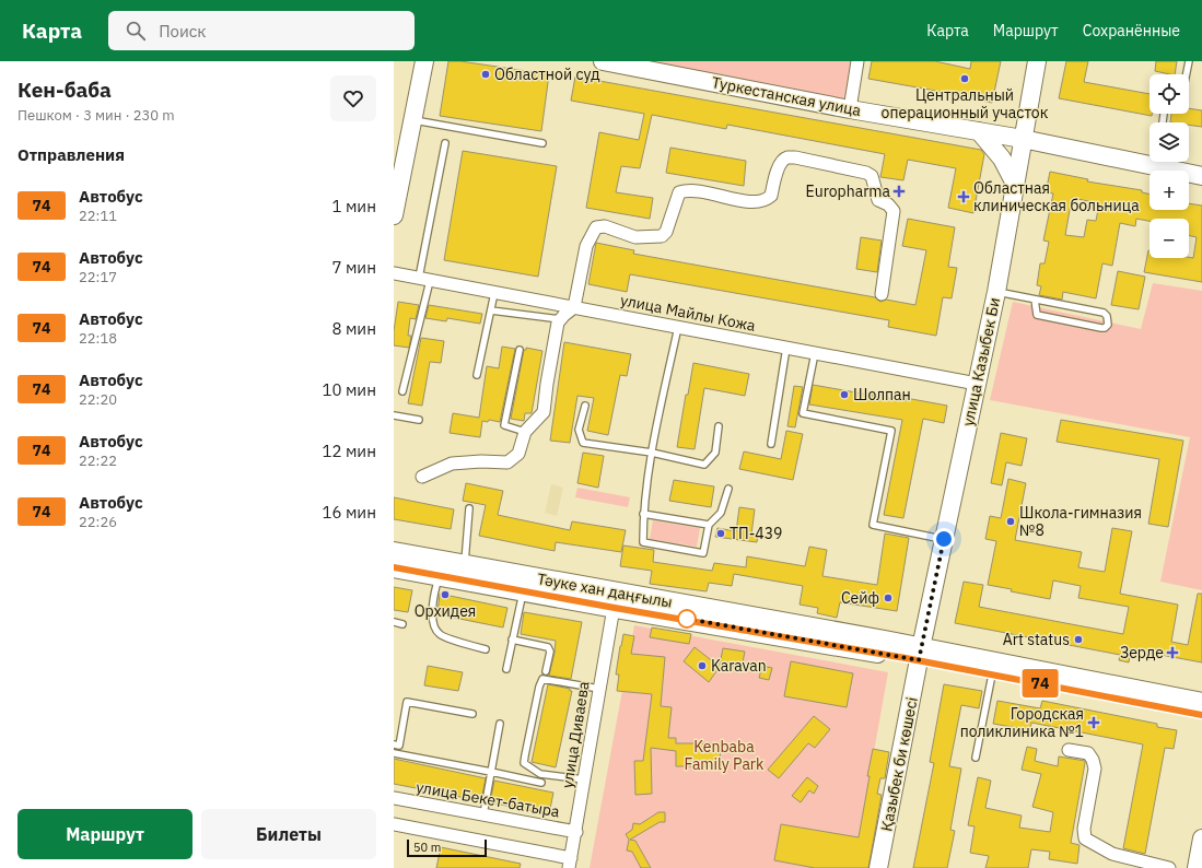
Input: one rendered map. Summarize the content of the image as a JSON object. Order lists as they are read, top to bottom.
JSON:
{
  "streets": {
    "main road": [
      "Туркестанская улица",
      "улица Казыбек Би",
      "Тәуке хан даңғылы",
      "Қазыбек би көшесі"
    ],
    "street": ["улица Майлы Кожа", "улица Диваева", "улица Бекет-батыра"]
  },
  "crossings": [
    ["Туркестанская улица", "улица Казыбек Би"],
    ["улица Майлы Кожа", "улица Казыбек Би"],
    ["улица Казыбек Би", "Тәуке хан даңғылы"],
    ["улица Казыбек Би", "Қазыбек би көшесі"],
    ["Тәуке хан даңғылы", "улица Диваева"],
    ["Тәуке хан даңғылы", "Қазыбек би көшесі"],
    ["улица Диваева", "улица Бекет-батыра"]
  ],
  "parks": ["Kenbaba Family Park"],
  "places": {
    "other": [
      "Областной суд",
      "Центральный операционный участок",
      "Шолпан",
      "Школа-гимназия №8",
      "ТП-439",
      "Орхидея",
      "Сейф",
      "Art status",
      "Karavan"
    ],
    "health": [
      "Europharma",
      "Областная клиническая больница",
      "Зерде",
      "Городская поликлиника №1"
    ]
  },
  "lines": ["bus line 74"],
  "scale_bar": "50 m",
  "page": {
    "header": "Карта",
    "search": "Поиск",
    "nav": ["Карта", "Маршрут", "Сохранённые"],
    "heading": [
      ["Кен-баба", "Пешком · 3 мин · 230 m"],
      "Отправления"
    ],
    "on_map": "74",
    "map_buttons": ["+", "−"],
    "list": [
      {
        "mark": "74",
        "name": "Автобус",
        "note": "22:11",
        "value": "1 мин"
      },
      {
        "mark": "74",
        "name": "Автобус",
        "note": "22:17",
        "value": "7 мин"
      },
      {
        "mark": "74",
        "name": "Автобус",
        "note": "22:18",
        "value": "8 мин"
      },
      {
        "mark": "74",
        "name": "Автобус",
        "note": "22:20",
        "value": "10 мин"
      },
      {
        "mark": "74",
        "name": "Автобус",
        "note": "22:22",
        "value": "12 мин"
      },
      {
        "mark": "74",
        "name": "Автобус",
        "note": "22:26",
        "value": "16 мин"
      }
    ],
    "buttons": ["Маршрут", "Билеты"],
    "scale": "50 m"
  }
}
